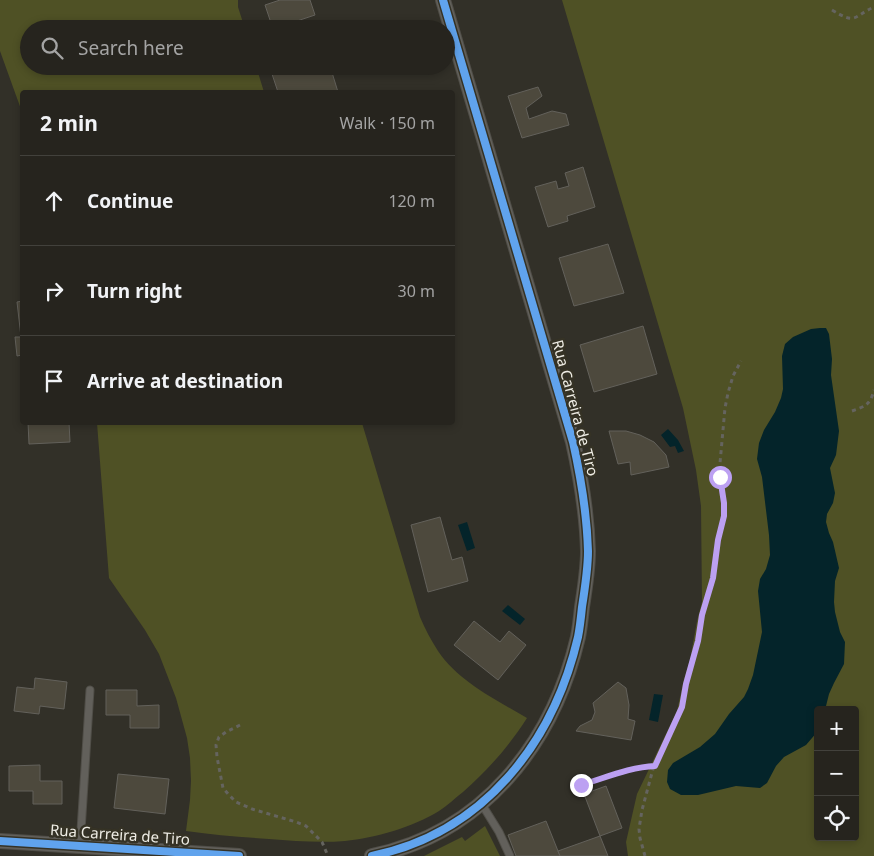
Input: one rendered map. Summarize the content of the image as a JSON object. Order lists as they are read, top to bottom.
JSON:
{
  "streets": {
    "street": ["Rua Carreira de Tiro"]
  },
  "page": {
    "search": "Search here",
    "heading": ["2 min", "Walk · 150 m"],
    "list": [
      ["Continue", "120 m"],
      ["Turn right", "30 m"],
      "Arrive at destination"
    ],
    "map_buttons": ["+", "−"]
  }
}
